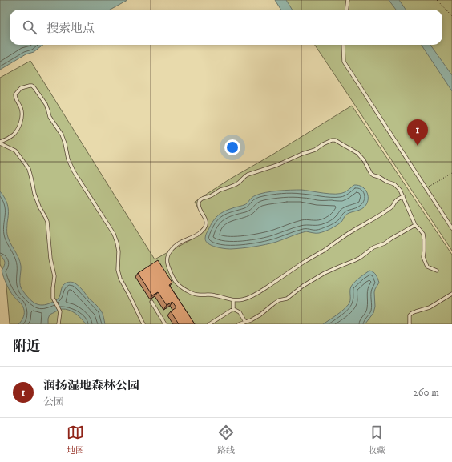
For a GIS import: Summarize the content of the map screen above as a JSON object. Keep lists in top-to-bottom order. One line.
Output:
{"page":{"search":"搜索地点","pins":"1","heading":"附近","list":[{"mark":"1","name":"润扬湿地森林公园","note":"公园","value":"260 m"}],"nav":["地图","路线","收藏"]}}
